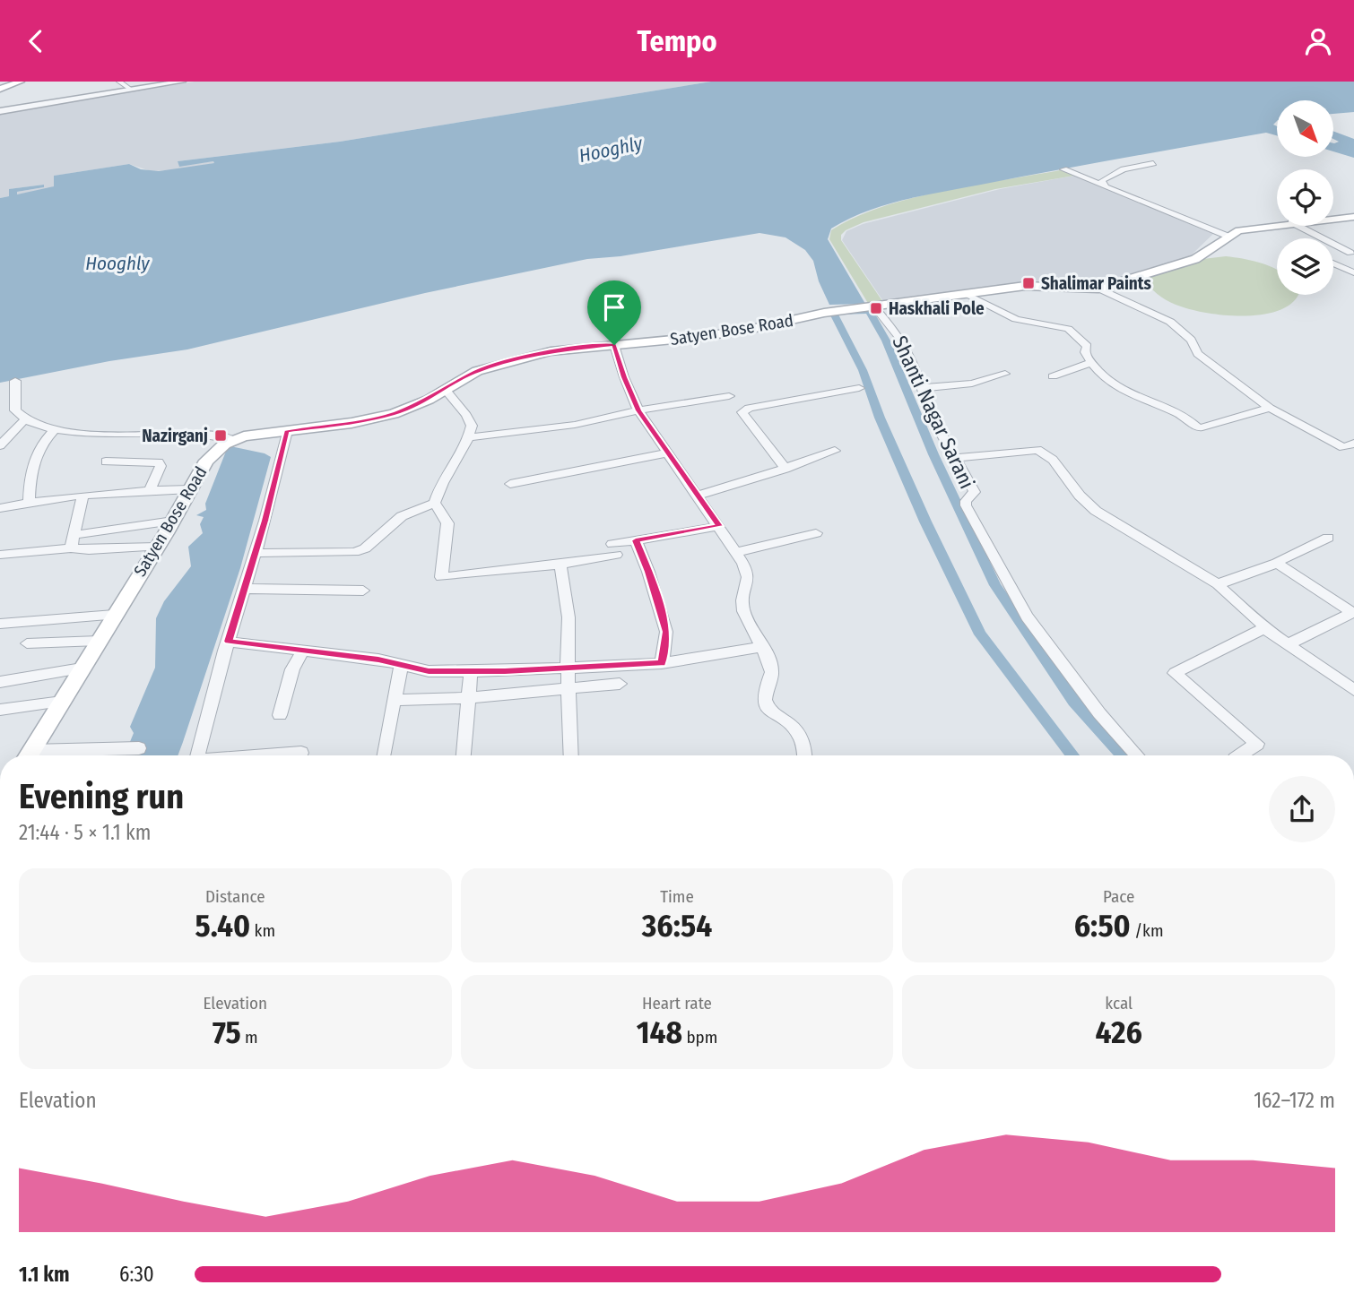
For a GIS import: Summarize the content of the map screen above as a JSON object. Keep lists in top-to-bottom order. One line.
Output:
{"streets":{"main road":["Satyen Bose Road"],"street":["Shanti Nagar Sarani"]},"crossings":[["Satyen Bose Road","Shanti Nagar Sarani"]],"water":["Hooghly"],"places":{"transit":["Shalimar Paints","Haskhali Pole","Nazirganj"]},"north":"bottom right","page":{"header":"Tempo","heading":["Evening run","21:44 · 5 × 1.1 km"],"stats":[["Distance","5.40 km"],["Time","36:54"],["Pace","6:50 /km"],["Elevation","75 m"],["Heart rate","148 bpm"],["kcal","426"]],"chart":["Elevation","162–172 m"],"list":[{"name":"1.1 km","note":"6:30"}]}}
